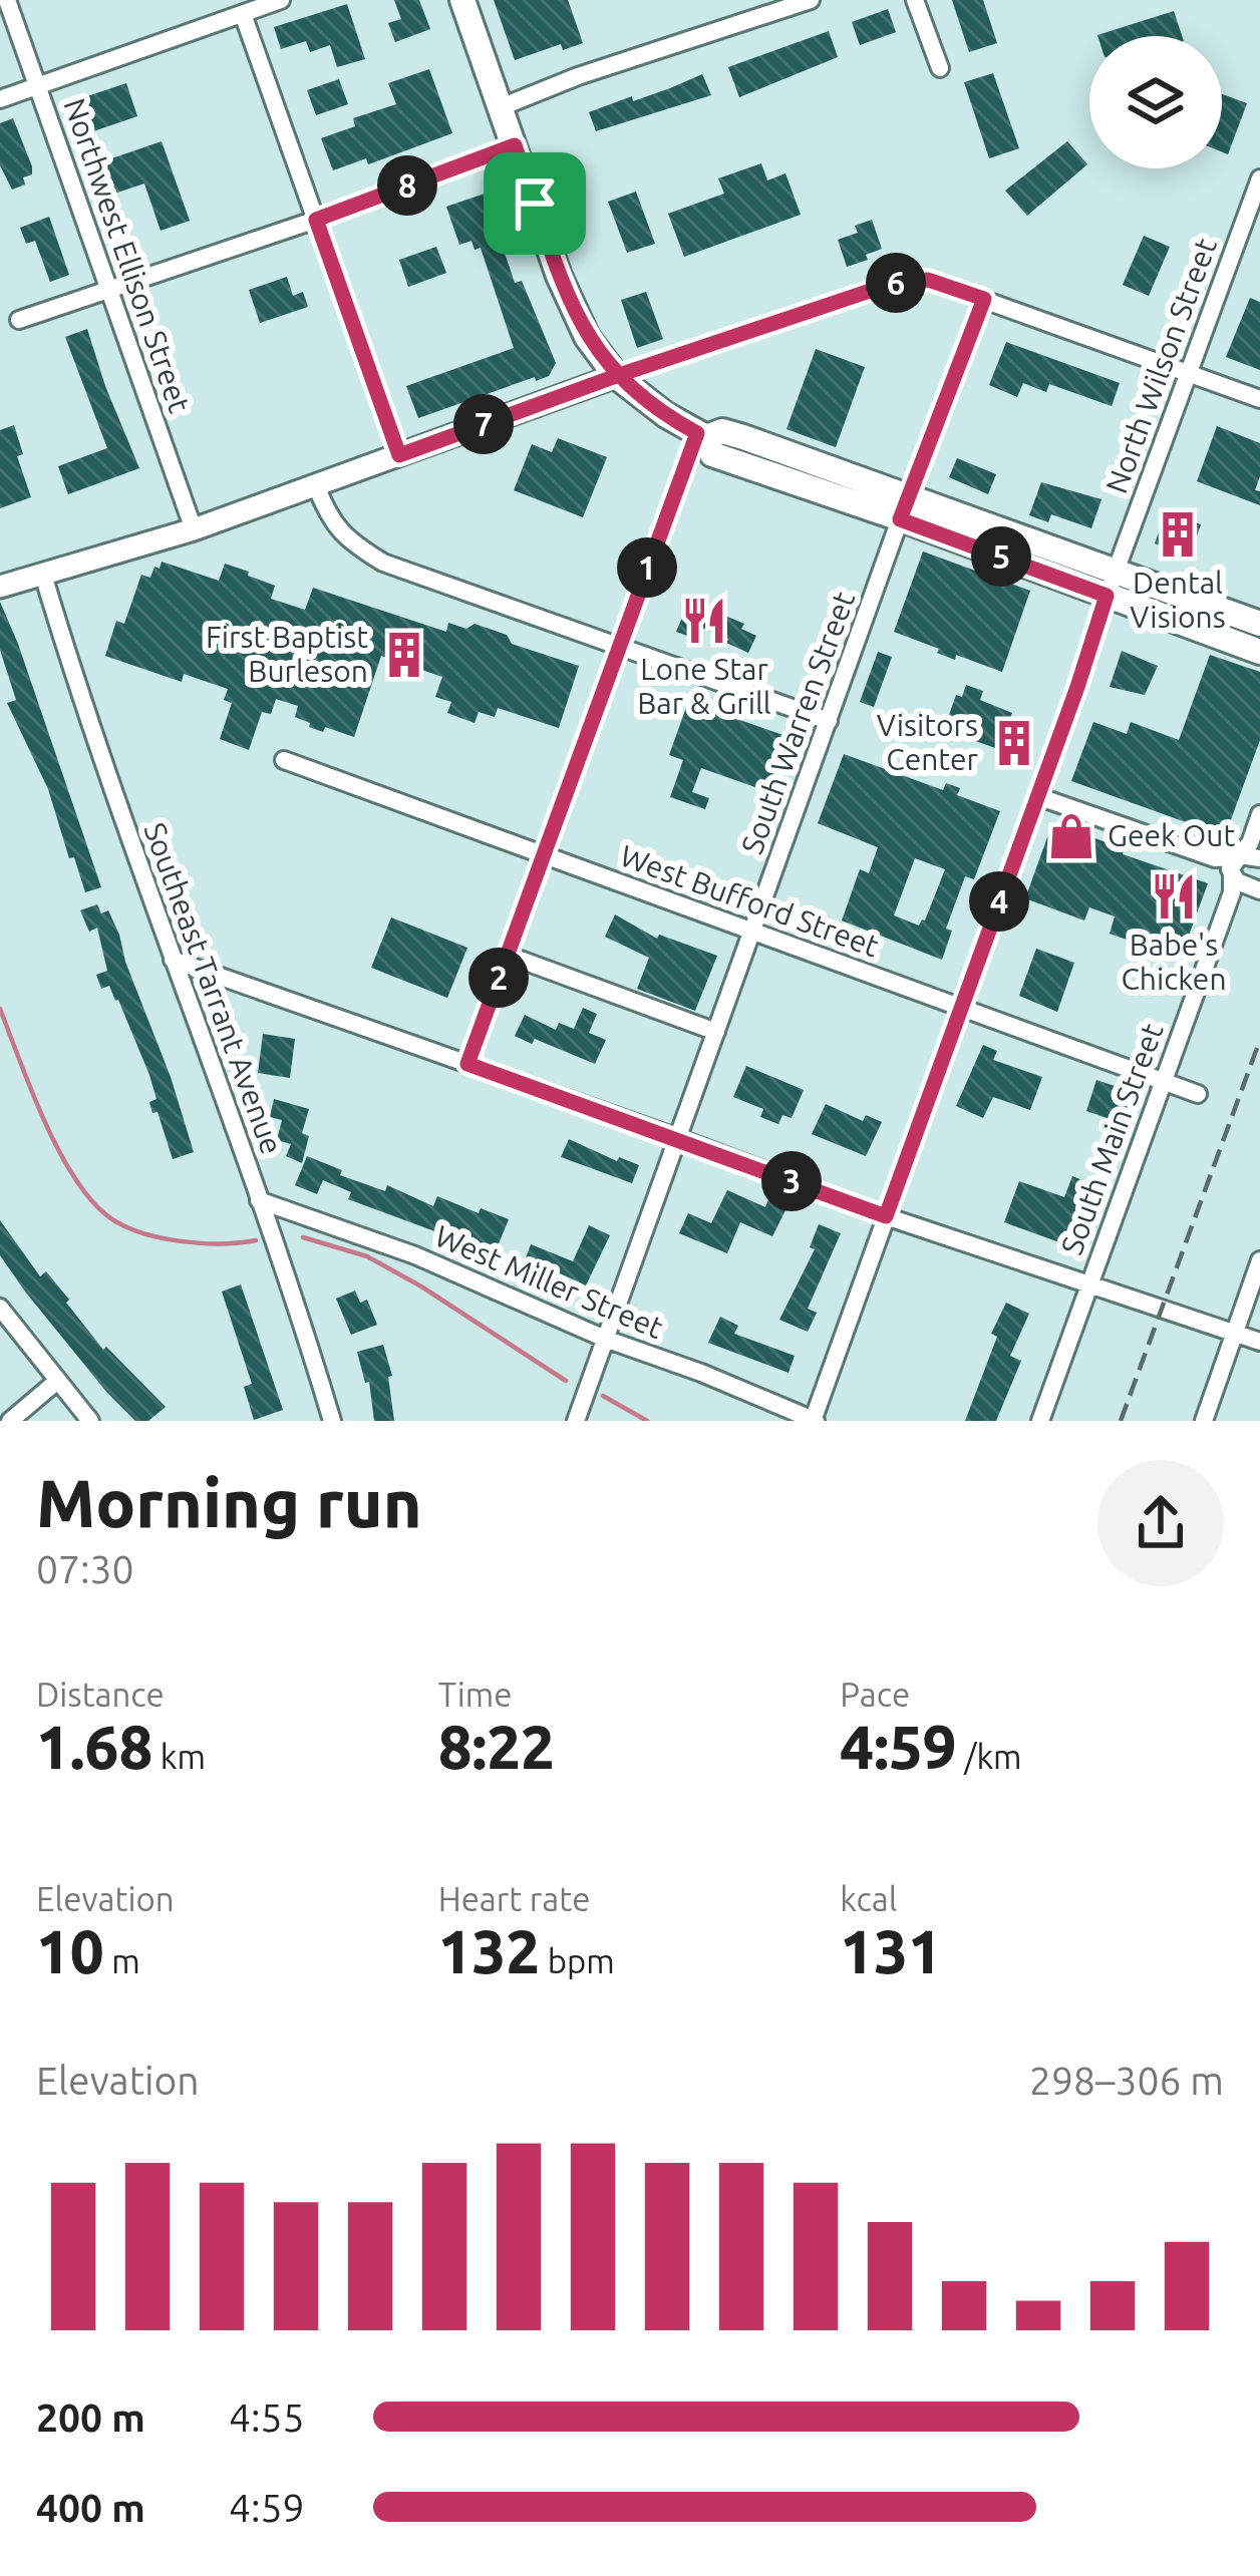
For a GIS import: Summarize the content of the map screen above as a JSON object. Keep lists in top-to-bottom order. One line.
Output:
{"streets":{"street":["Northwest Ellison Street","North Wilson Street","South Warren Street","West Bufford Street","Southeast Tarrant Avenue","South Main Street","West Miller Street"]},"crossings":[["North Wilson Street","West Bufford Street"],["North Wilson Street","West Miller Street"],["South Warren Street","West Bufford Street"],["South Warren Street","West Miller Street"],["West Bufford Street","South Main Street"],["Southeast Tarrant Avenue","West Miller Street"]],"places":{"building":["Dental Visions","First Baptist Burleson","Visitors Center"],"restaurant":["Lone Star Bar & Grill","Babe's Chicken"],"shop":["Geek Out"]},"page":{"pins":["8","6","7","5","1","4","2","3"],"heading":["Morning run","07:30"],"stats":[["Distance","1.68 km"],["Time","8:22"],["Pace","4:59 /km"],["Elevation","10 m"],["Heart rate","132 bpm"],["kcal","131"]],"chart":["Elevation","298–306 m"],"list":[{"name":"200 m","note":"4:55"},{"name":"400 m","note":"4:59"}]}}
